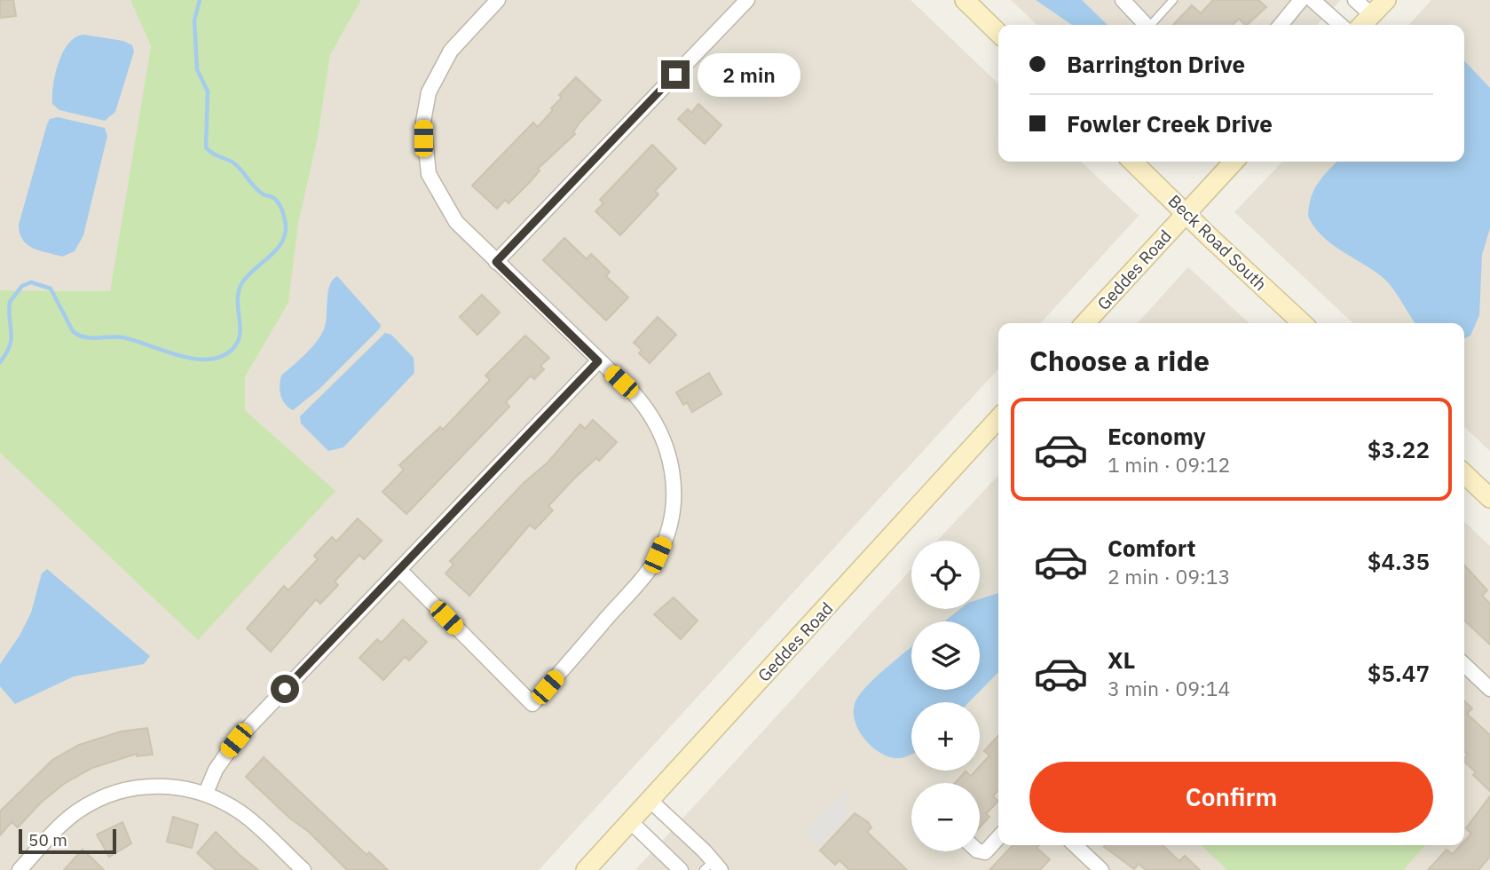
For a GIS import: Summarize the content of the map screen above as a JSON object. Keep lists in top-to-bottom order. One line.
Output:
{"streets":{"main road":["Beck Road South","Geddes Road"]},"crossings":[["Beck Road South","Geddes Road"]],"scale_bar":"50 m","page":{"banner":["Barrington Drive","Fowler Creek Drive"],"bubble":"2 min","heading":"Choose a ride","list":[{"name":"Economy","note":"1 min · 09:12","value":"$3.22"},{"name":"Comfort","note":"2 min · 09:13","value":"$4.35"},{"name":"XL","note":"3 min · 09:14","value":"$5.47"}],"map_buttons":["+","−"],"buttons":"Confirm","scale":"50 m"}}
